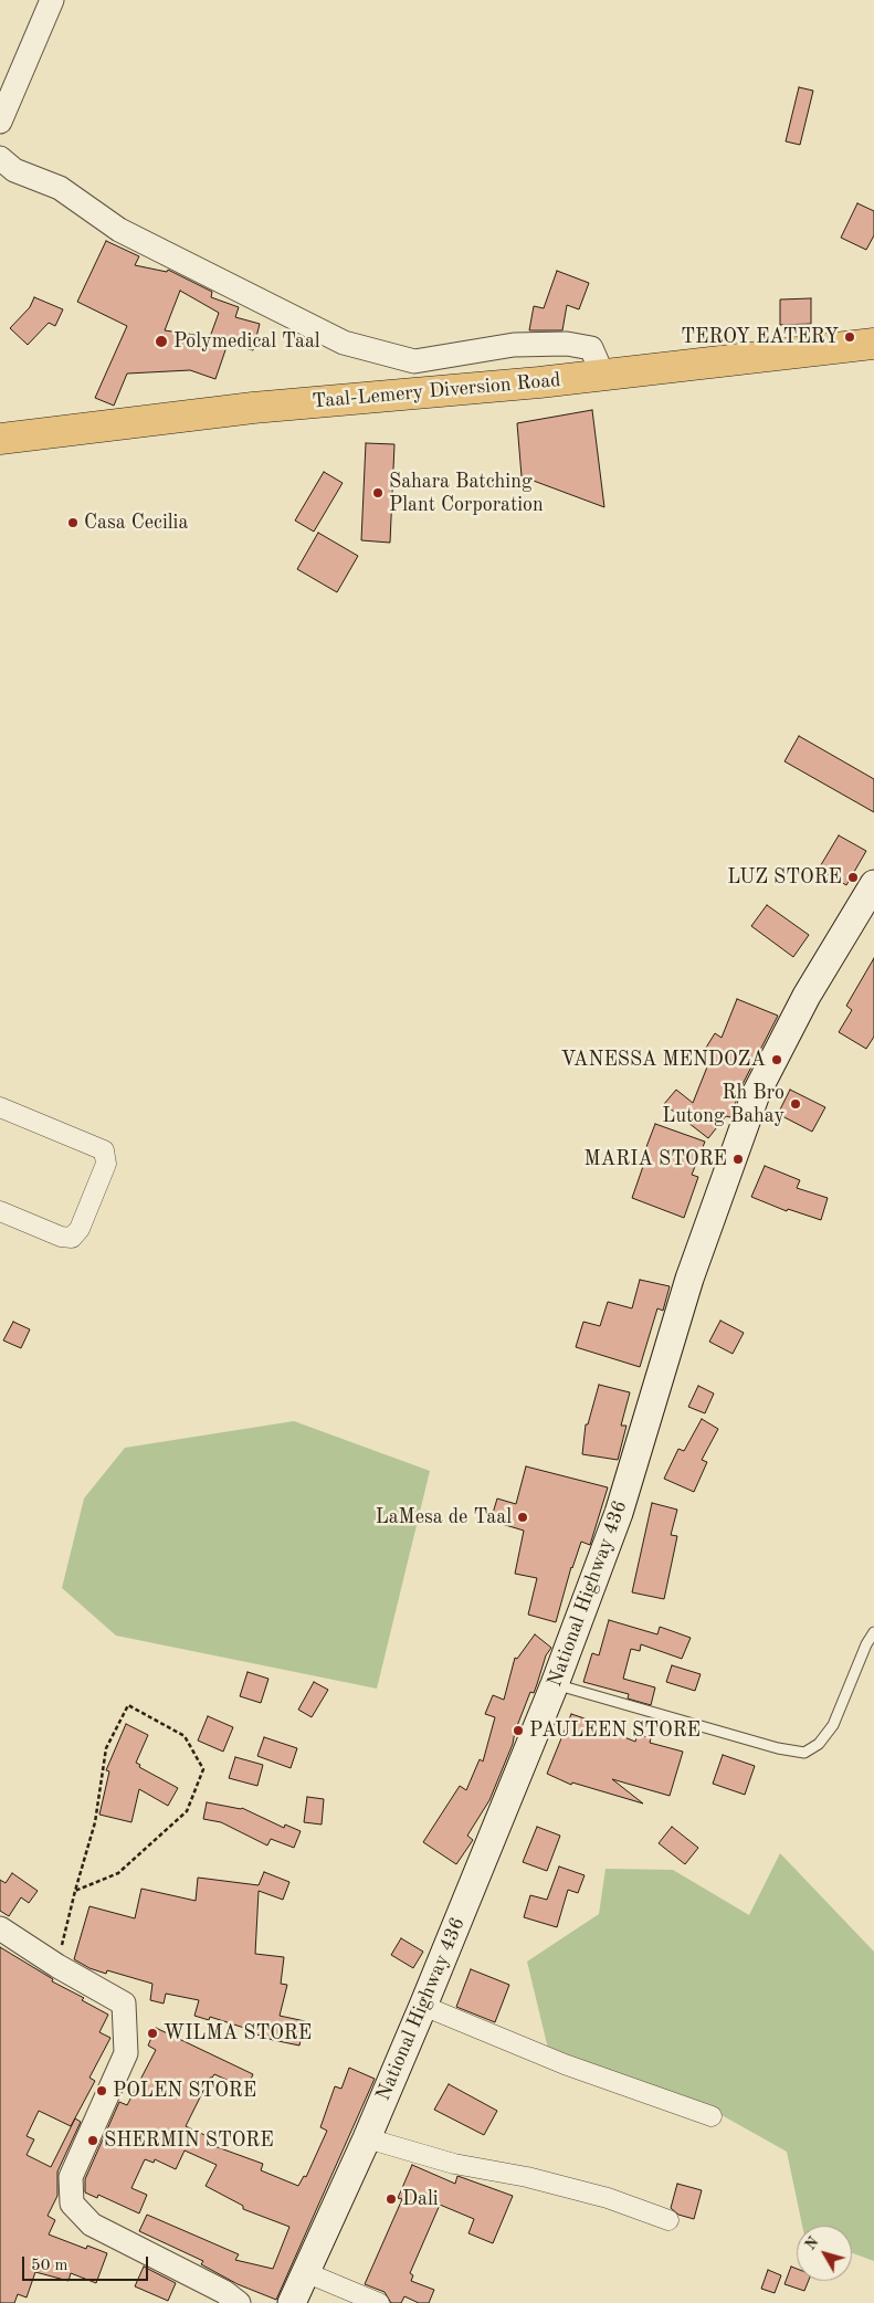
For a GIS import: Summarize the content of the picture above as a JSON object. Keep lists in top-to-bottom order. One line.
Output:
{"streets":{"main road":["Taal-Lemery Diversion Road","National Highway 436"]},"places":["TEROY EATERY","Polymedical Taal","Sahara Batching Plant Corporation","Casa Cecilia","LUZ STORE","VANESSA MENDOZA","Rh Bro Lutong Bahay","MARIA STORE","LaMesa de Taal","PAULEEN STORE","WILMA STORE","POLEN STORE","SHERMIN STORE","Dali"],"scale_bar":"50 m","north":"top left"}
